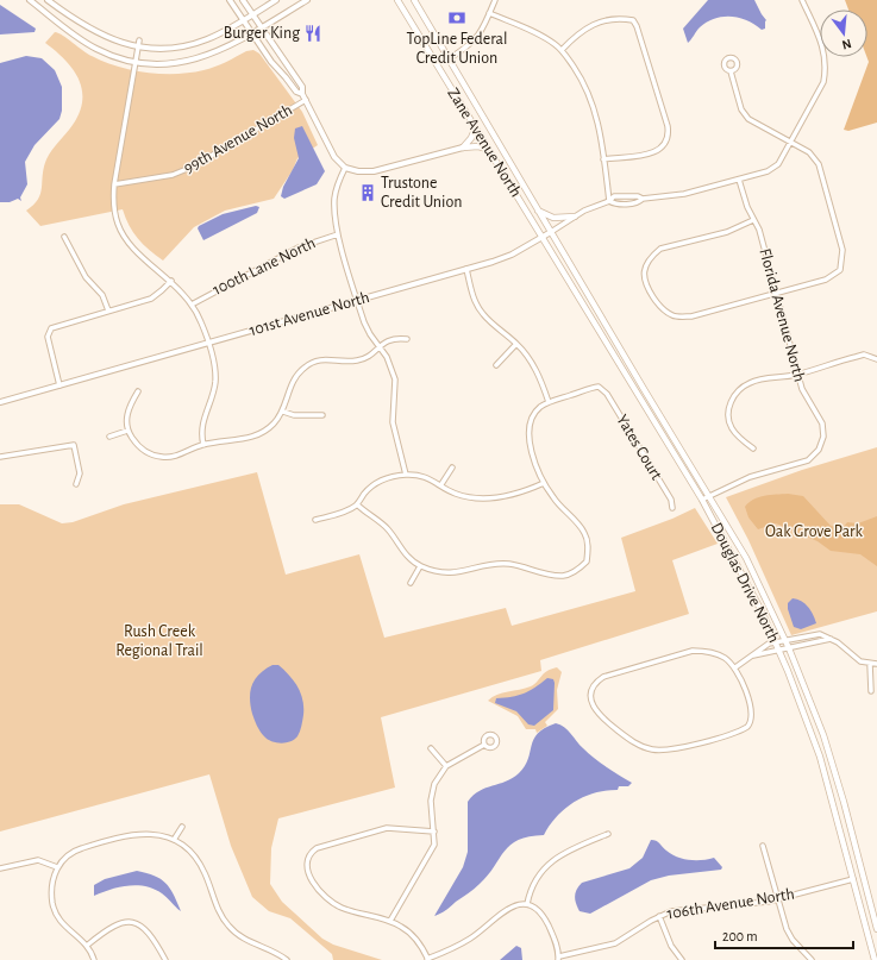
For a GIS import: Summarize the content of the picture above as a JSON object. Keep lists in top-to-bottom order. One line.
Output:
{"streets":{"main road":["Zane Avenue North","Douglas Drive North"],"street":["99th Avenue North","100th Lane North","101st Avenue North","Florida Avenue North","Yates Court","106th Avenue North"]},"crossings":[["Zane Avenue North","101st Avenue North"],["Zane Avenue North","Douglas Drive North"],["101st Avenue North","Florida Avenue North"],["101st Avenue North","Douglas Drive North"],["Florida Avenue North","Douglas Drive North"],["Douglas Drive North","106th Avenue North"]],"parks":["Oak Grove Park","Rush Creek Regional Trail"],"places":{"bank":["TopLine Federal Credit Union"],"restaurant":["Burger King"],"building":["Trustone Credit Union"]},"scale_bar":"200 m","north":"bottom"}
